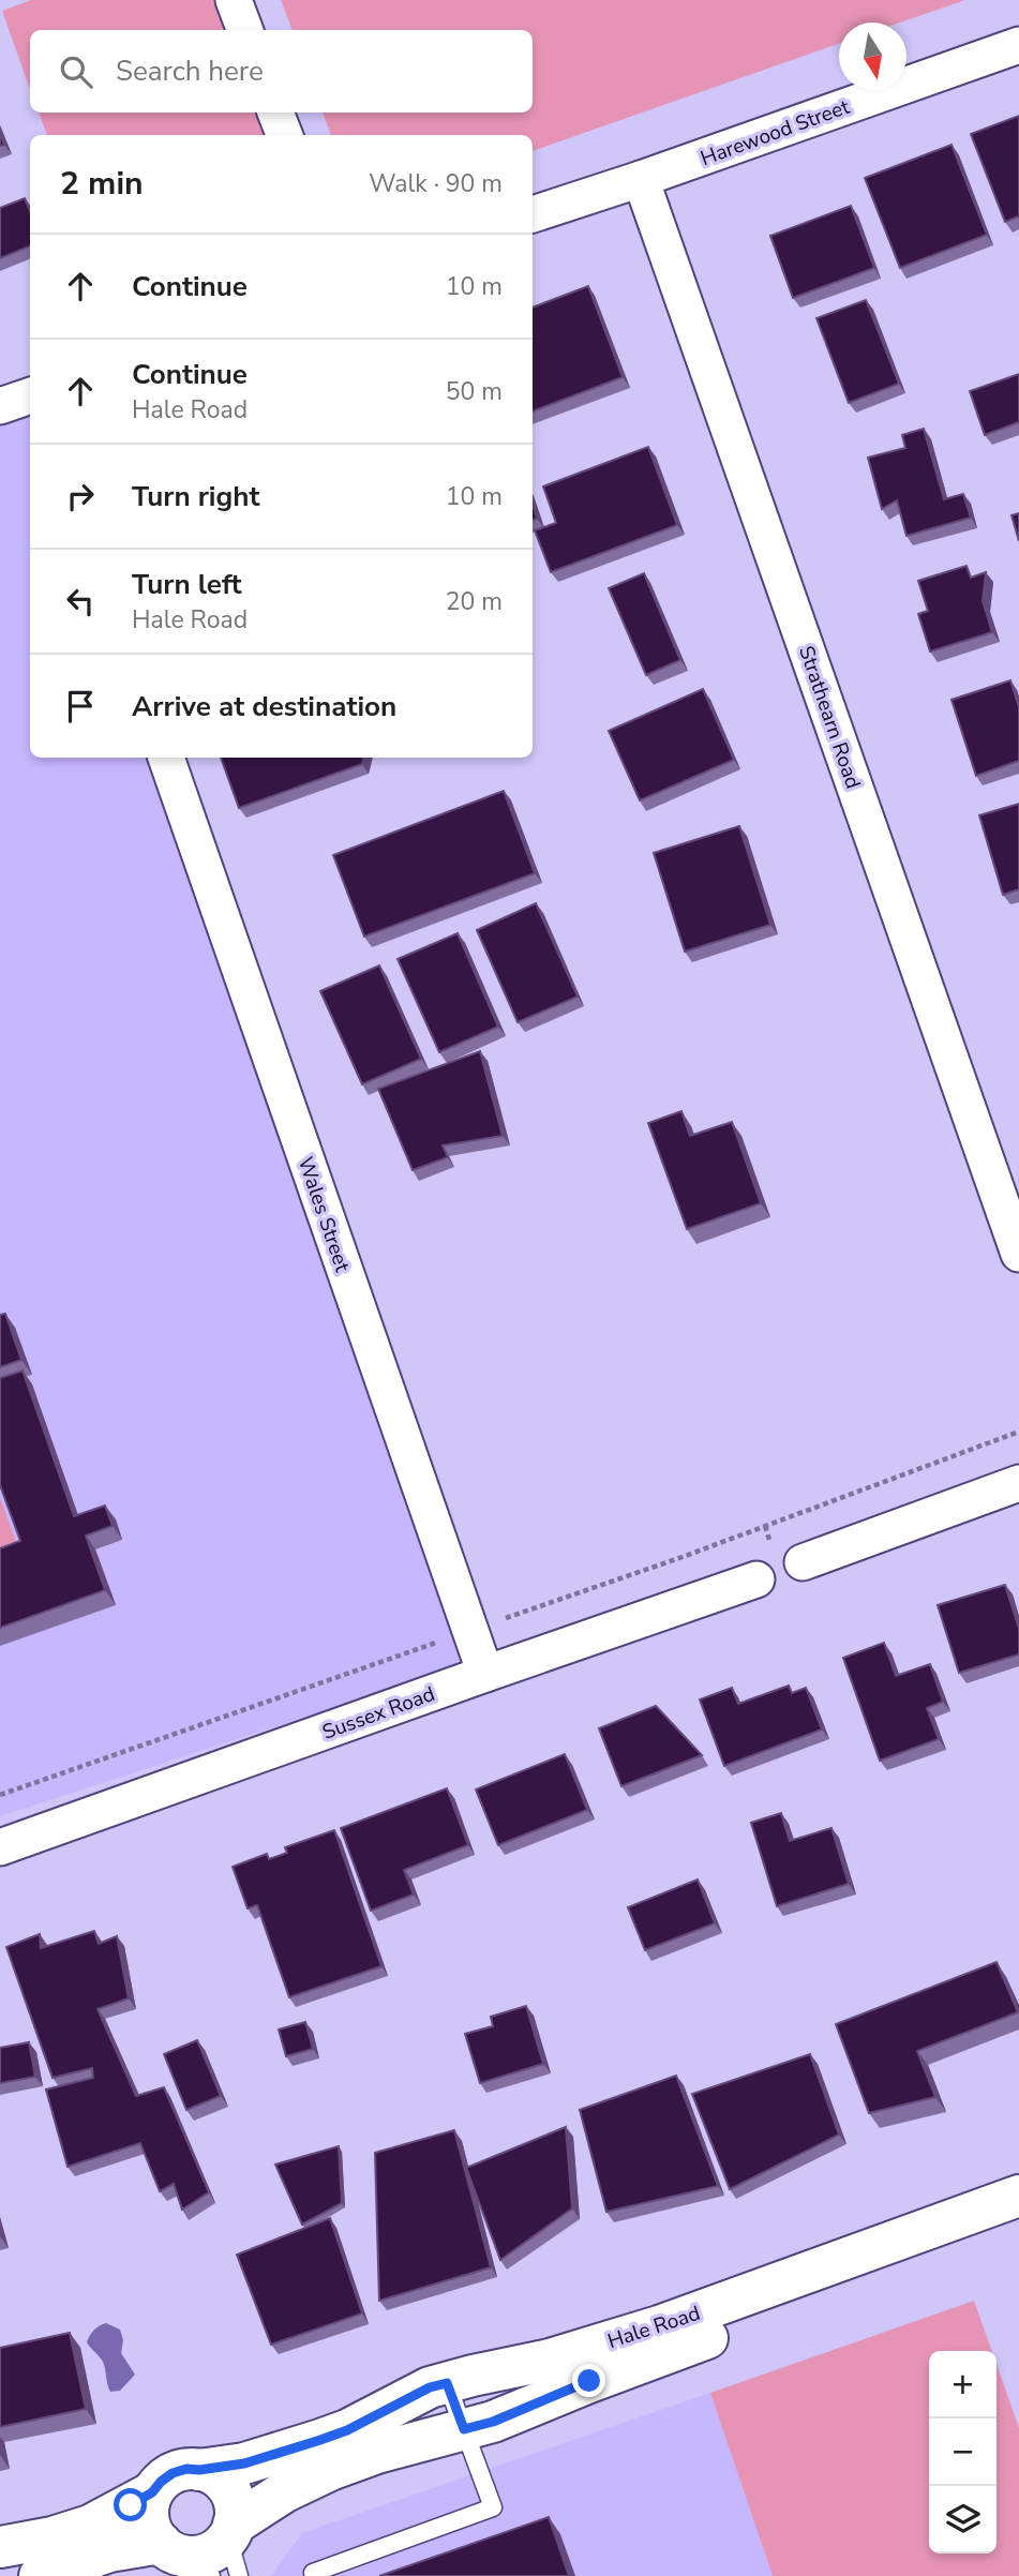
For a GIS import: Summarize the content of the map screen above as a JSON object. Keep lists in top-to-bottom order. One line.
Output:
{"streets":{"main road":["Hale Road"],"street":["Harewood Street","Strathearn Road","Wales Street","Sussex Road"]},"crossings":[["Harewood Street","Strathearn Road"],["Wales Street","Sussex Road"]],"north":"bottom","page":{"search":"Search here","heading":["2 min","Walk · 90 m"],"list":[["Continue","10 m"],["Continue","Hale Road","50 m"],["Turn right","10 m"],["Turn left","Hale Road","20 m"],"Arrive at destination"],"map_buttons":["+","−"]}}
